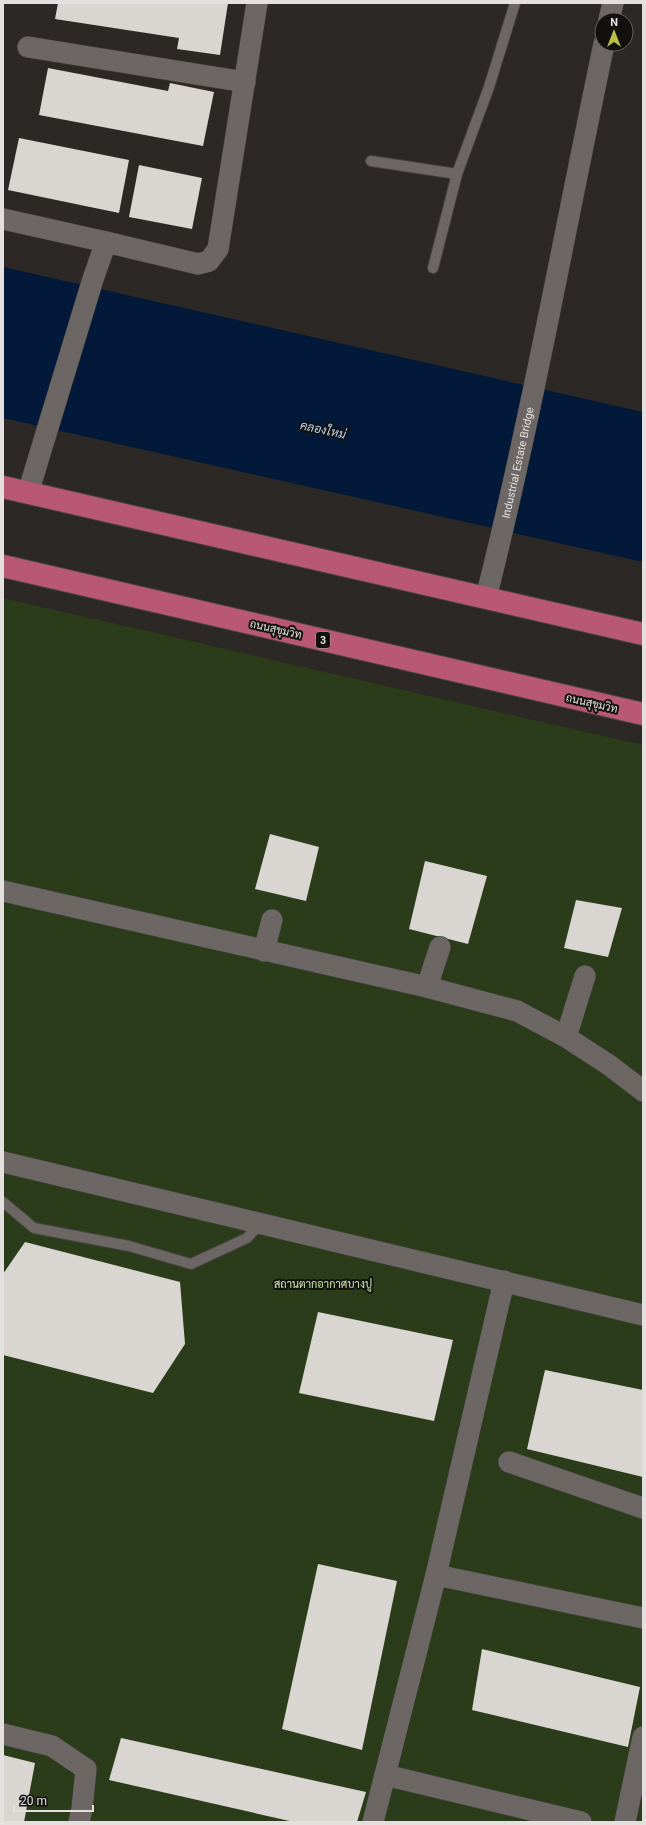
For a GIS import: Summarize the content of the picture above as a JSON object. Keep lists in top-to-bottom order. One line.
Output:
{"streets":{"highway":["ถนนสุขุมวิท","3"],"street":["Industrial Estate Bridge"]},"water":["คลองใหม่"],"parks":["สถานตากอากาศบางปู"],"scale_bar":"20 m","north":"top"}
